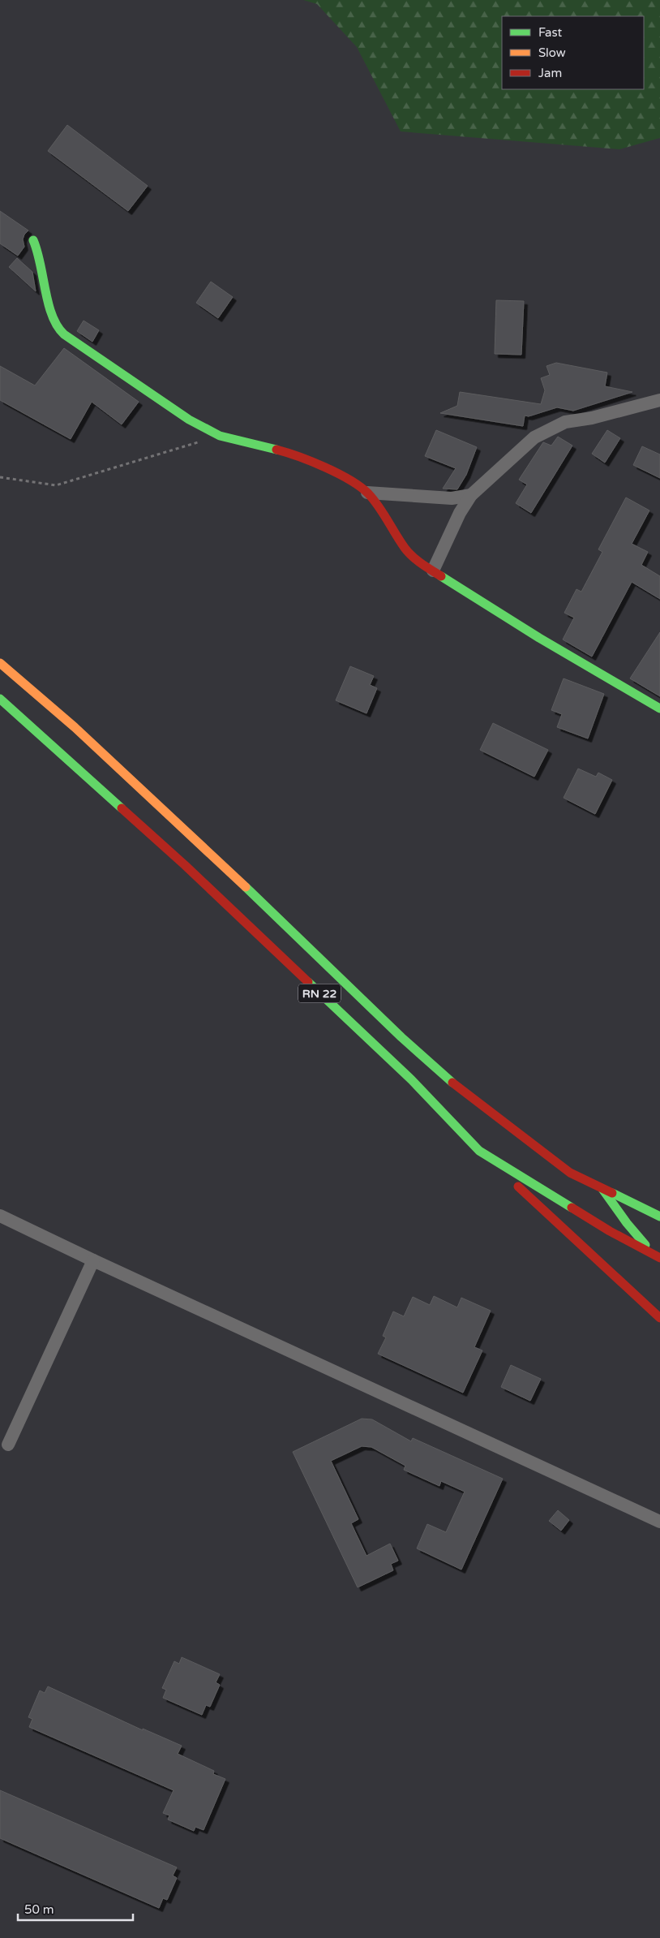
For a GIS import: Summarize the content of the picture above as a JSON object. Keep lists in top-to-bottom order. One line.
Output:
{"streets":{"main road":["RN 22"]},"legend":["Fast","Slow","Jam"],"scale_bar":"50 m"}
